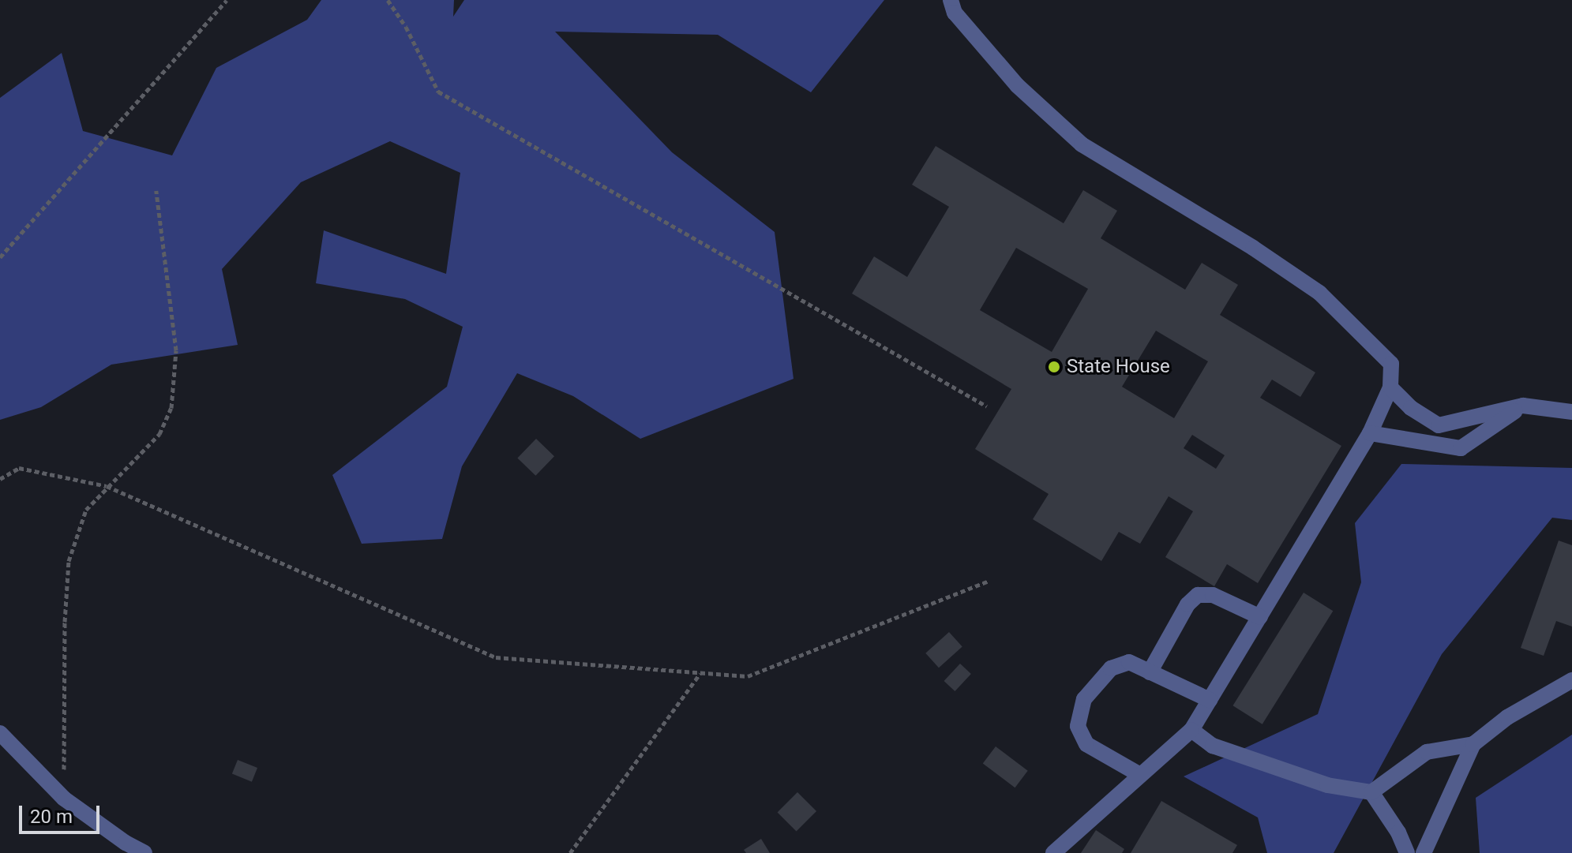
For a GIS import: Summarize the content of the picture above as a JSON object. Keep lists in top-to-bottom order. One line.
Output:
{"places":["State House"],"scale_bar":"20 m"}
